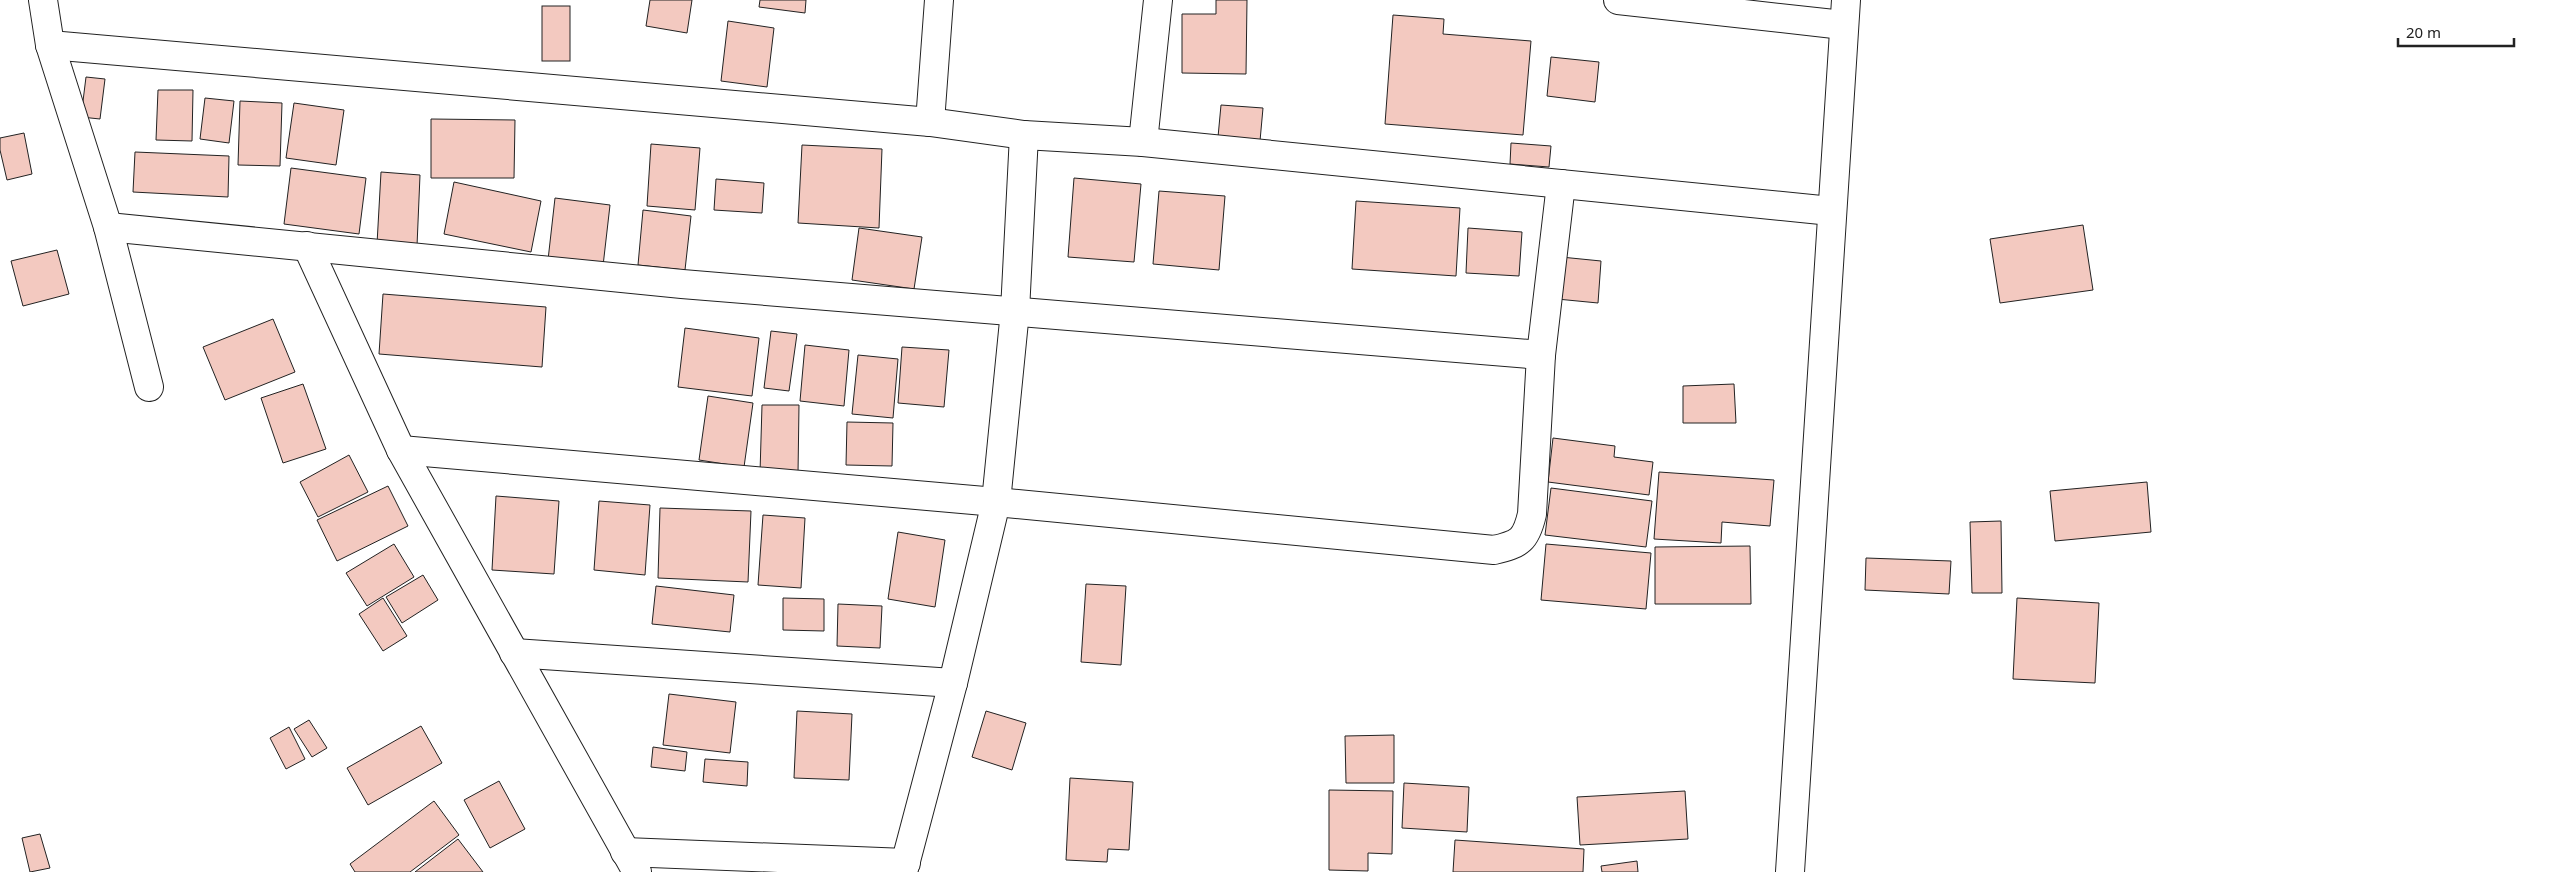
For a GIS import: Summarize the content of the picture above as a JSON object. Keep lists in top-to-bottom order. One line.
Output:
{"scale_bar":"20 m"}
